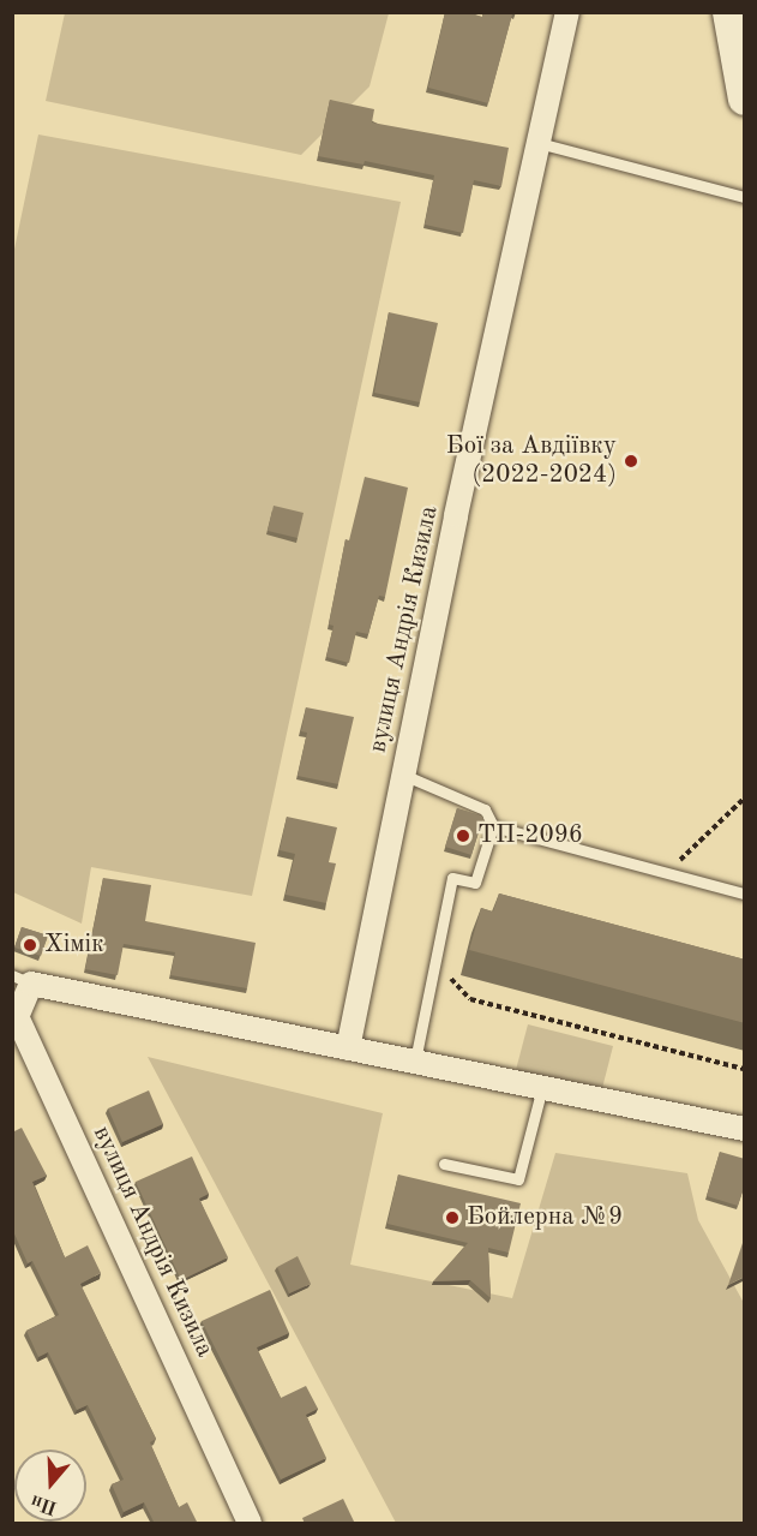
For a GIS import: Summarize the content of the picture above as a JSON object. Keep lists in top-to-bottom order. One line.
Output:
{"streets":{"street":["вулиця Андрія Кизила"]},"places":["Бої за Авдіївку (2022-2024)","ТП-2096","Хімік","Бойлерна №9"],"north":"bottom"}
